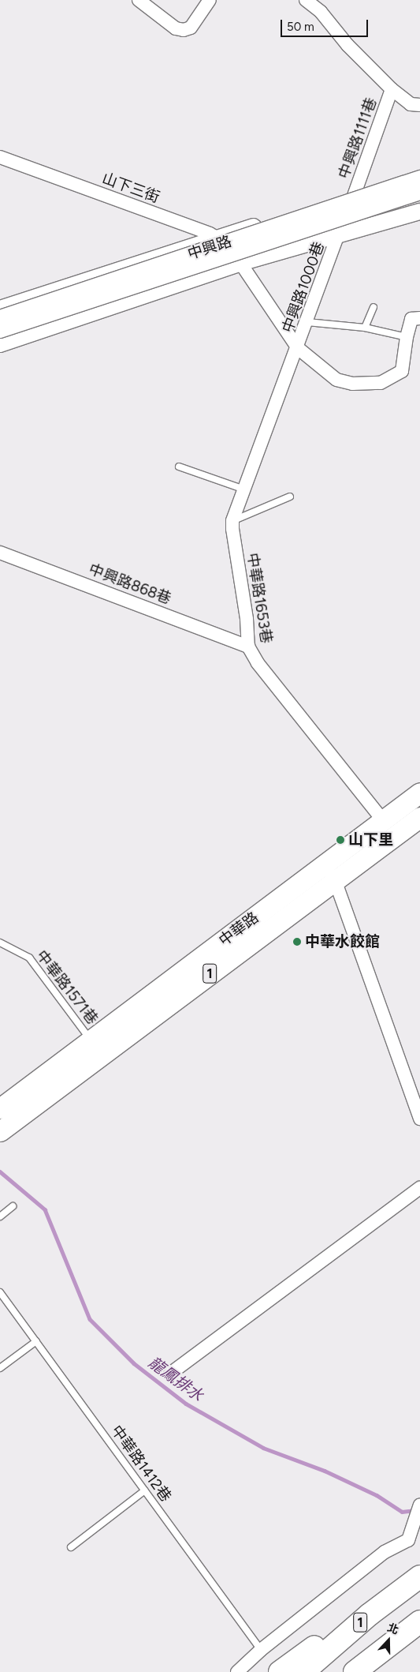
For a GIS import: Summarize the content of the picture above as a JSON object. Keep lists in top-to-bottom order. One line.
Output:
{"streets":{"highway":["1"],"main road":["中華路"],"street":["中興路1111巷","山下三街","中興路","中興路1000巷","中興路868巷","中華路1653巷"],"lane":["中華路1571巷","中華路1412巷"]},"crossings":[["中興路1111巷","中興路"],["中興路1111巷","中興路1000巷"],["山下三街","中興路"],["山下三街","中興路1000巷"],["山下三街","中華路1653巷"],["中興路","中興路1000巷"],["中興路1000巷","中華路1653巷"],["中興路868巷","中華路1653巷"],["中華路1653巷","中華路"],["中華路","中華路1571巷"]],"water":["龍鳳排水"],"places":["山下里","中華水餃館"],"scale_bar":"50 m","north":"top"}
